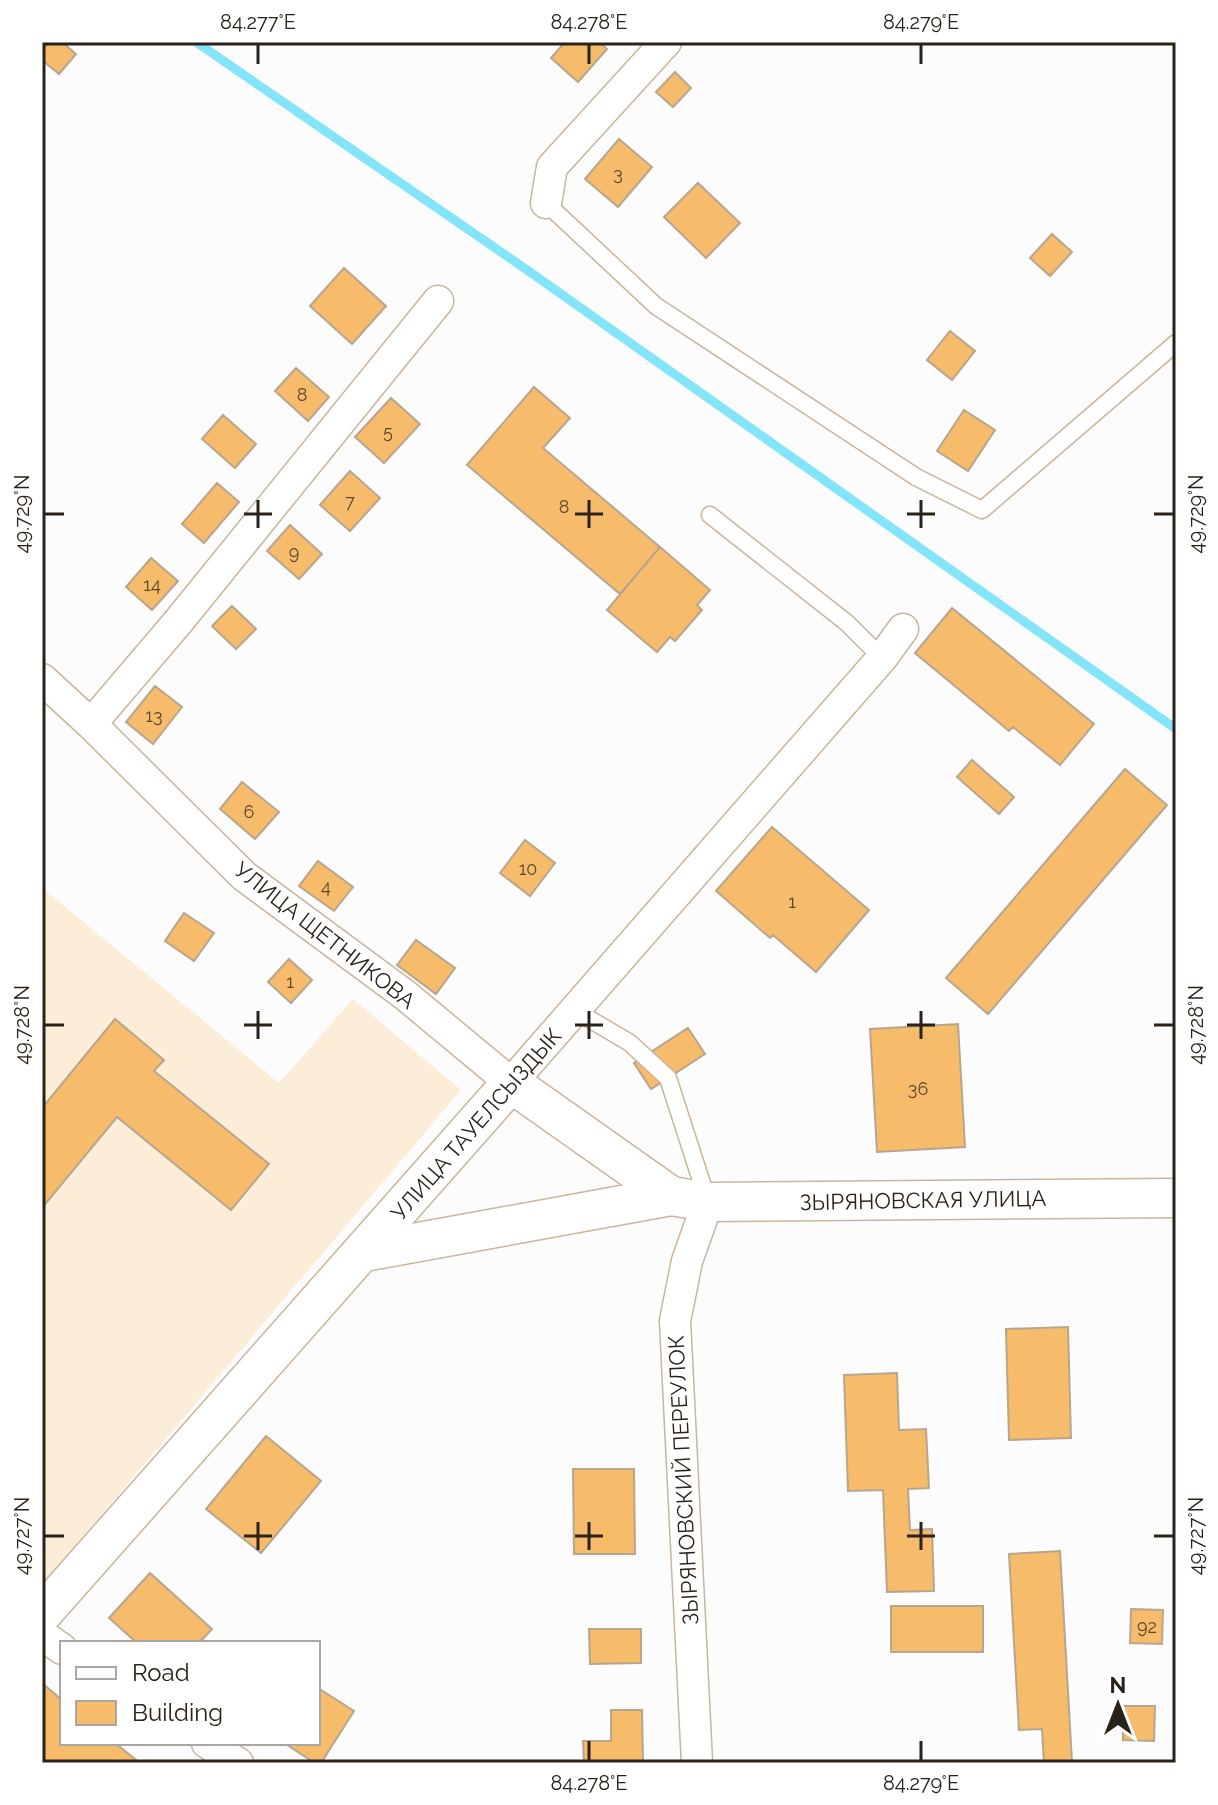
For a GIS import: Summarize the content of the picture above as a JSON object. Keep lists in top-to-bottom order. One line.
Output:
{"streets":{"street":["УЛИЦА ЩЕТНИКОВА","УЛИЦА ТАУЕЛСЫЗДЫК","ЗЫРЯНОВСКАЯ УЛИЦА","ЗЫРЯНОВСКИЙ ПЕРЕУЛОК"]},"crossings":[["УЛИЦА ЩЕТНИКОВА","УЛИЦА ТАУЕЛСЫЗДЫК"],["УЛИЦА ТАУЕЛСЫЗДЫК","ЗЫРЯНОВСКАЯ УЛИЦА"],["ЗЫРЯНОВСКАЯ УЛИЦА","ЗЫРЯНОВСКИЙ ПЕРЕУЛОК"]],"house_numbers":["3","8","5","7","8","9","14","13","6","10","4","1","1","36","92"],"legend":["Road","Building"],"north":"top","coordinates":["84.277°E","84.278°E","84.279°E","49.729°N","49.728°N","49.727°N"]}
